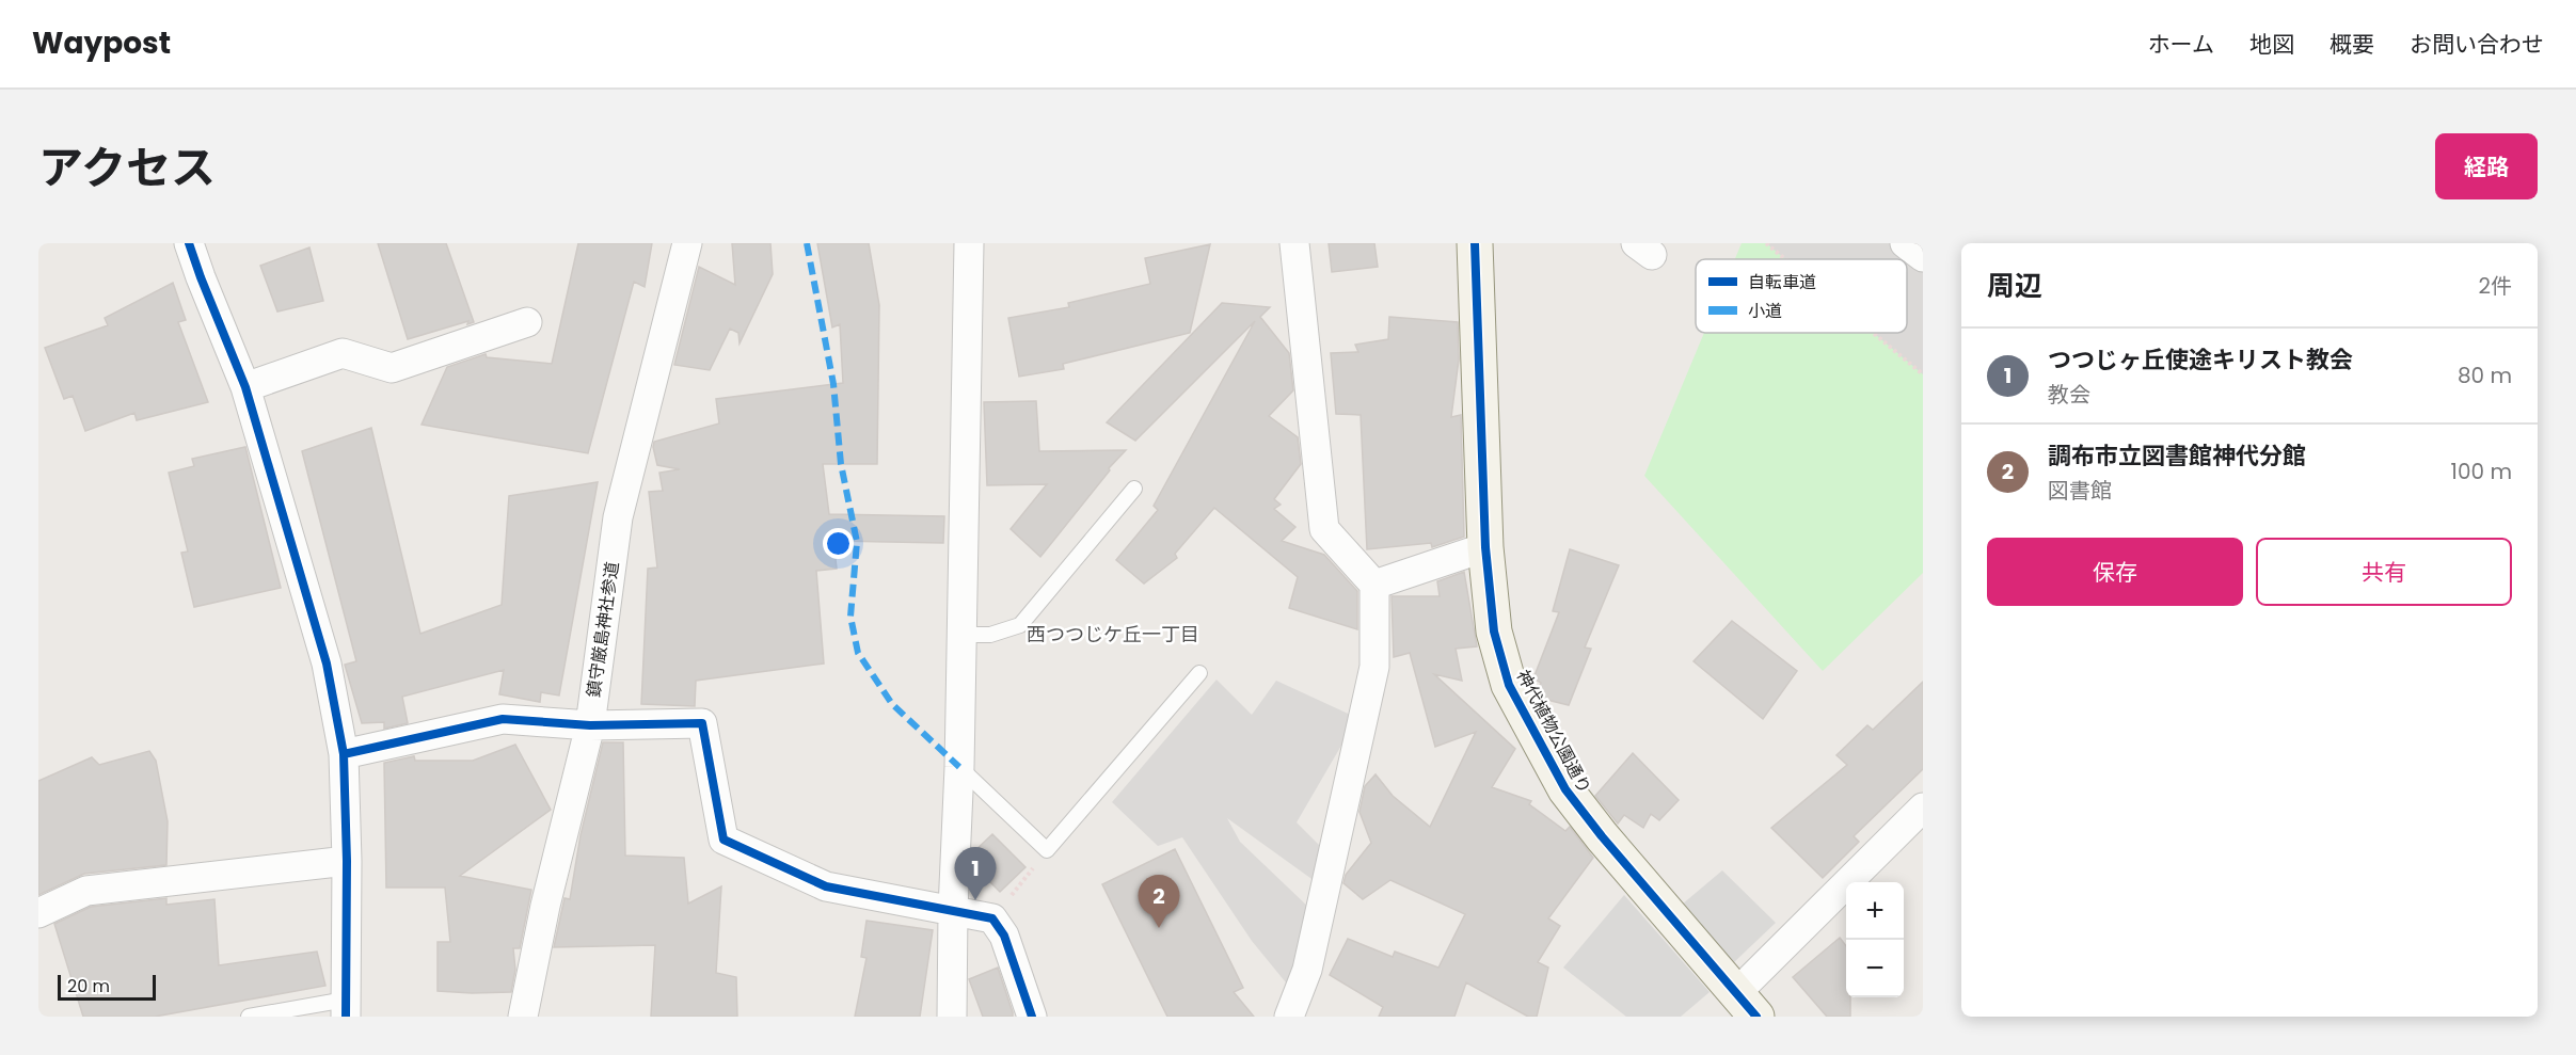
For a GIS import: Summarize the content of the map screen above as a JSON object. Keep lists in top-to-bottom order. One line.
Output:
{"streets":{"street":["鎮守厳島神社参道","神代植物公園通り"]},"districts":["西つつじケ丘一丁目"],"legend":["自転車道","小道"],"scale_bar":"20 m","page":{"header":"Waypost","nav":["ホーム","地図","概要","お問い合わせ"],"title":"アクセス","buttons":["経路",["保存","共有"]],"heading":["周辺","2件"],"list":[{"mark":"1","name":"つつじヶ丘使途キリスト教会","note":"教会","value":"80 m"},{"mark":"2","name":"調布市立図書館神代分館","note":"図書館","value":"100 m"}],"pins":["1","2"],"map_buttons":["+","−"],"scale":"20 m"}}
